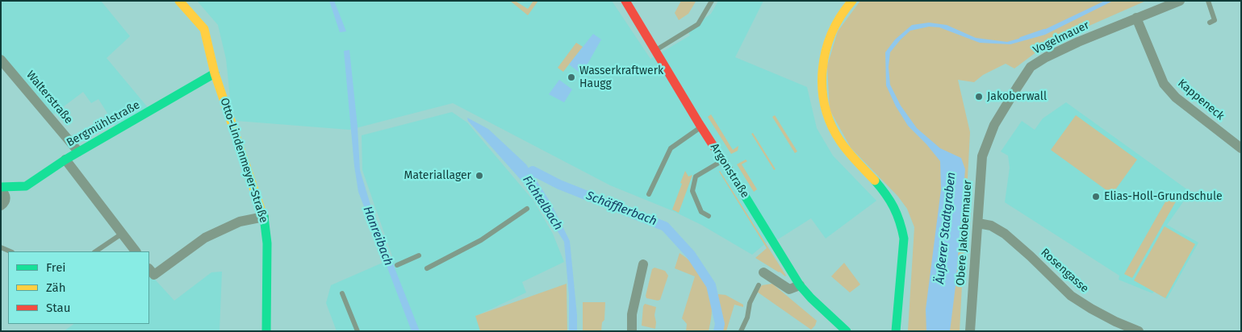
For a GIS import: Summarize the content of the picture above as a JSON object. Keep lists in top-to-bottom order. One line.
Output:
{"streets":{"street":["Vogelmauer","Walterstraße","Kappeneck","Bergmühlstraße","Otto-Lindenmeyer-Straße","Argonstraße","Obere Jakobermauer","Rosengasse"]},"crossings":[["Vogelmauer","Kappeneck"],["Vogelmauer","Obere Jakobermauer"],["Walterstraße","Bergmühlstraße"],["Bergmühlstraße","Otto-Lindenmeyer-Straße"],["Obere Jakobermauer","Rosengasse"]],"water":["Fichtelbach","Schäfflerbach","Äußerer Stadtgraben","Hanreibach"],"places":["Wasserkraftwerk Haugg","Jakoberwall","Materiallager","Elias-Holl-Grundschule"],"legend":["Frei","Zäh","Stau"]}
